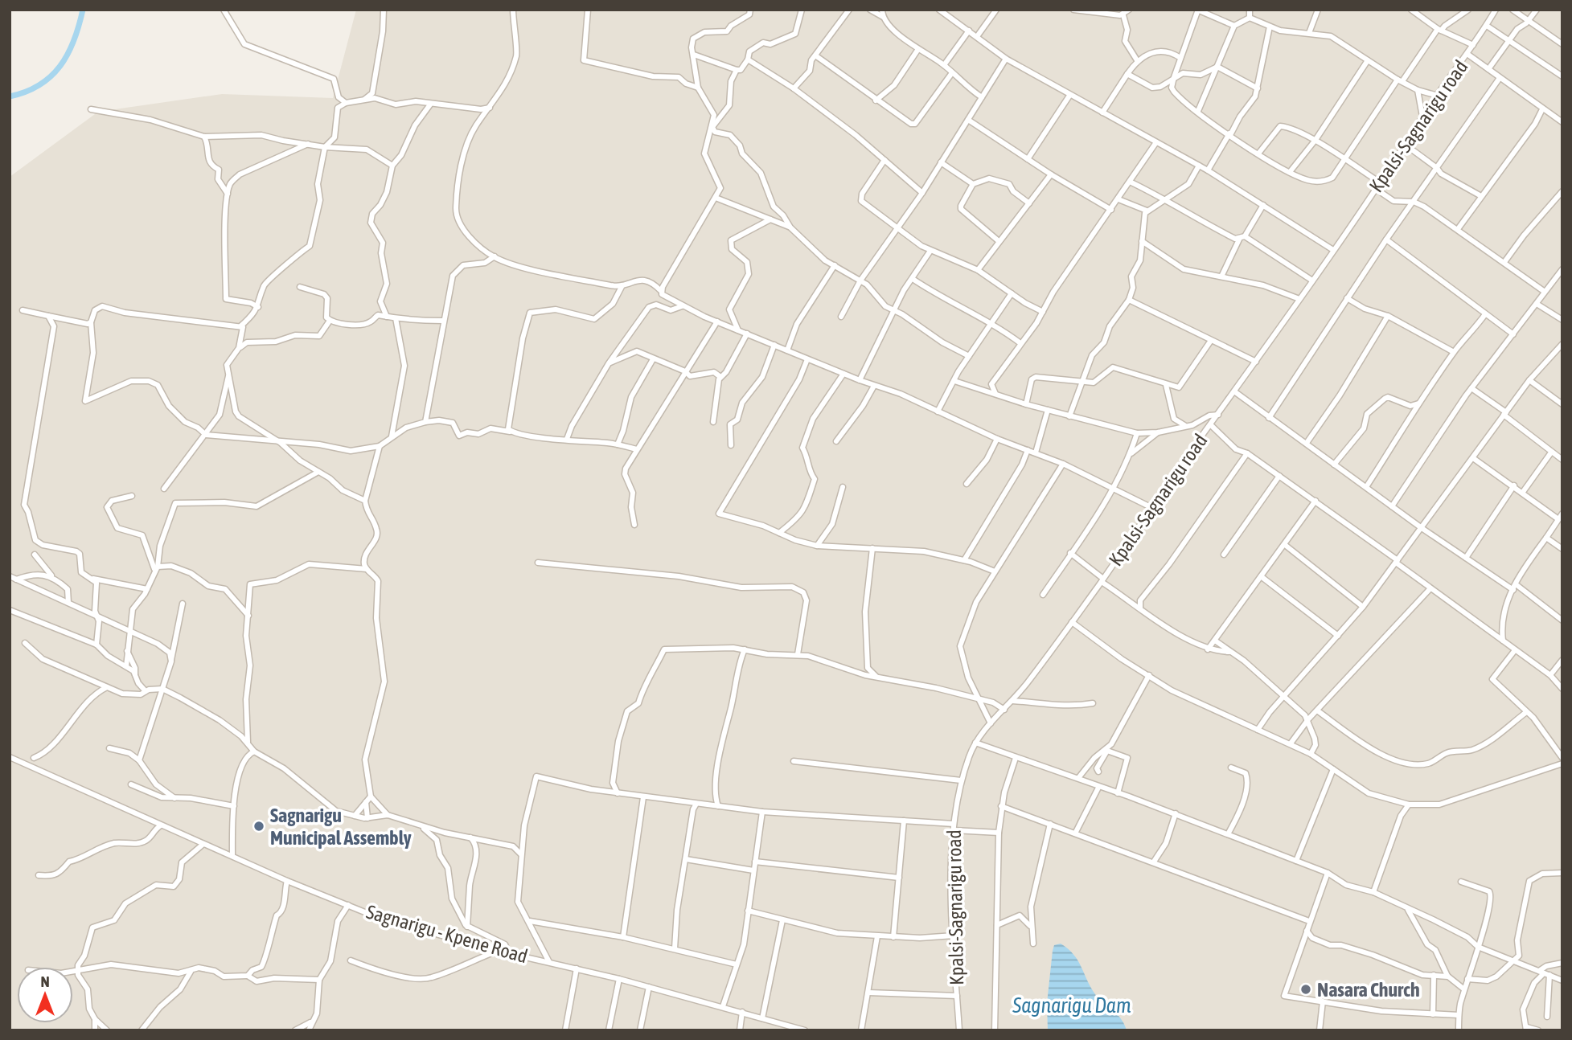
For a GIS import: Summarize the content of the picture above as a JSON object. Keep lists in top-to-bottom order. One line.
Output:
{"streets":{"street":["Kpalsi-Sagnarigu road","Sagnarigu - Kpene Road"]},"water":["Sagnarigu Dam"],"places":["Sagnarigu Municipal Assembly","Nasara Church"],"north":"top"}
